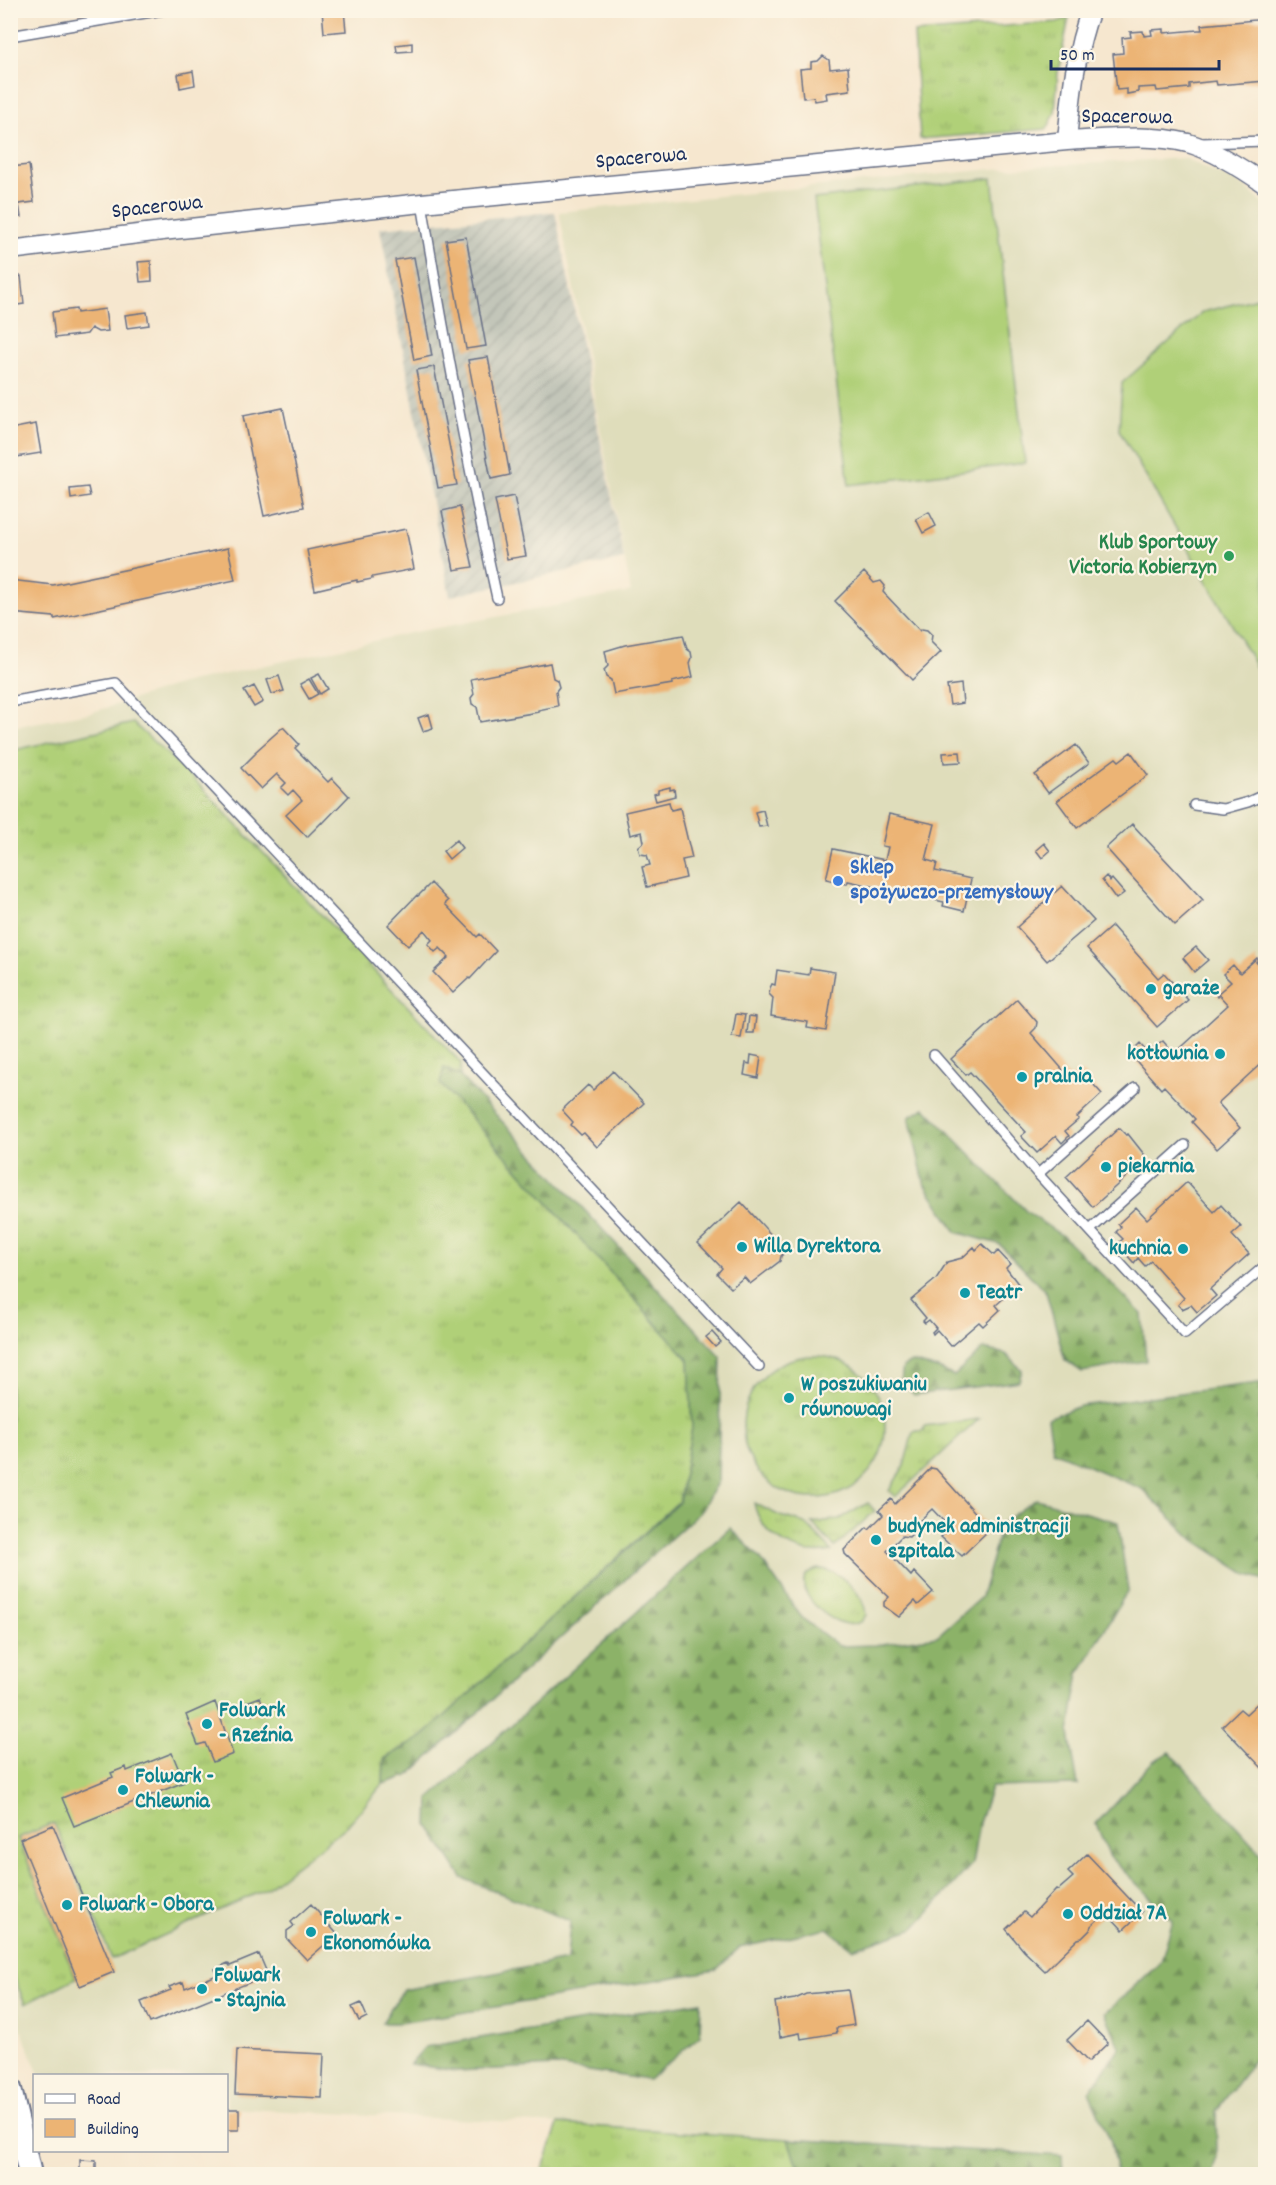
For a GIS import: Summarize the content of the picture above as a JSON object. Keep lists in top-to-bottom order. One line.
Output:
{"streets":{"street":["Spacerowa"]},"places":["Klub Sportowy Victoria Kobierzyn","Sklep spożywczo-przemysłowy","garaże","kotłownia","pralnia","piekarnia","Willa Dyrektora","kuchnia","Teatr","W poszukiwaniu równowagi","budynek administracji szpitala","Folwark - Rzeźnia","Folwark - Chlewnia","Folwark - Obora","Oddział 7A","Folwark - Ekonomówka","Folwark - Stajnia"],"legend":["Road","Building"],"scale_bar":"50 m"}
